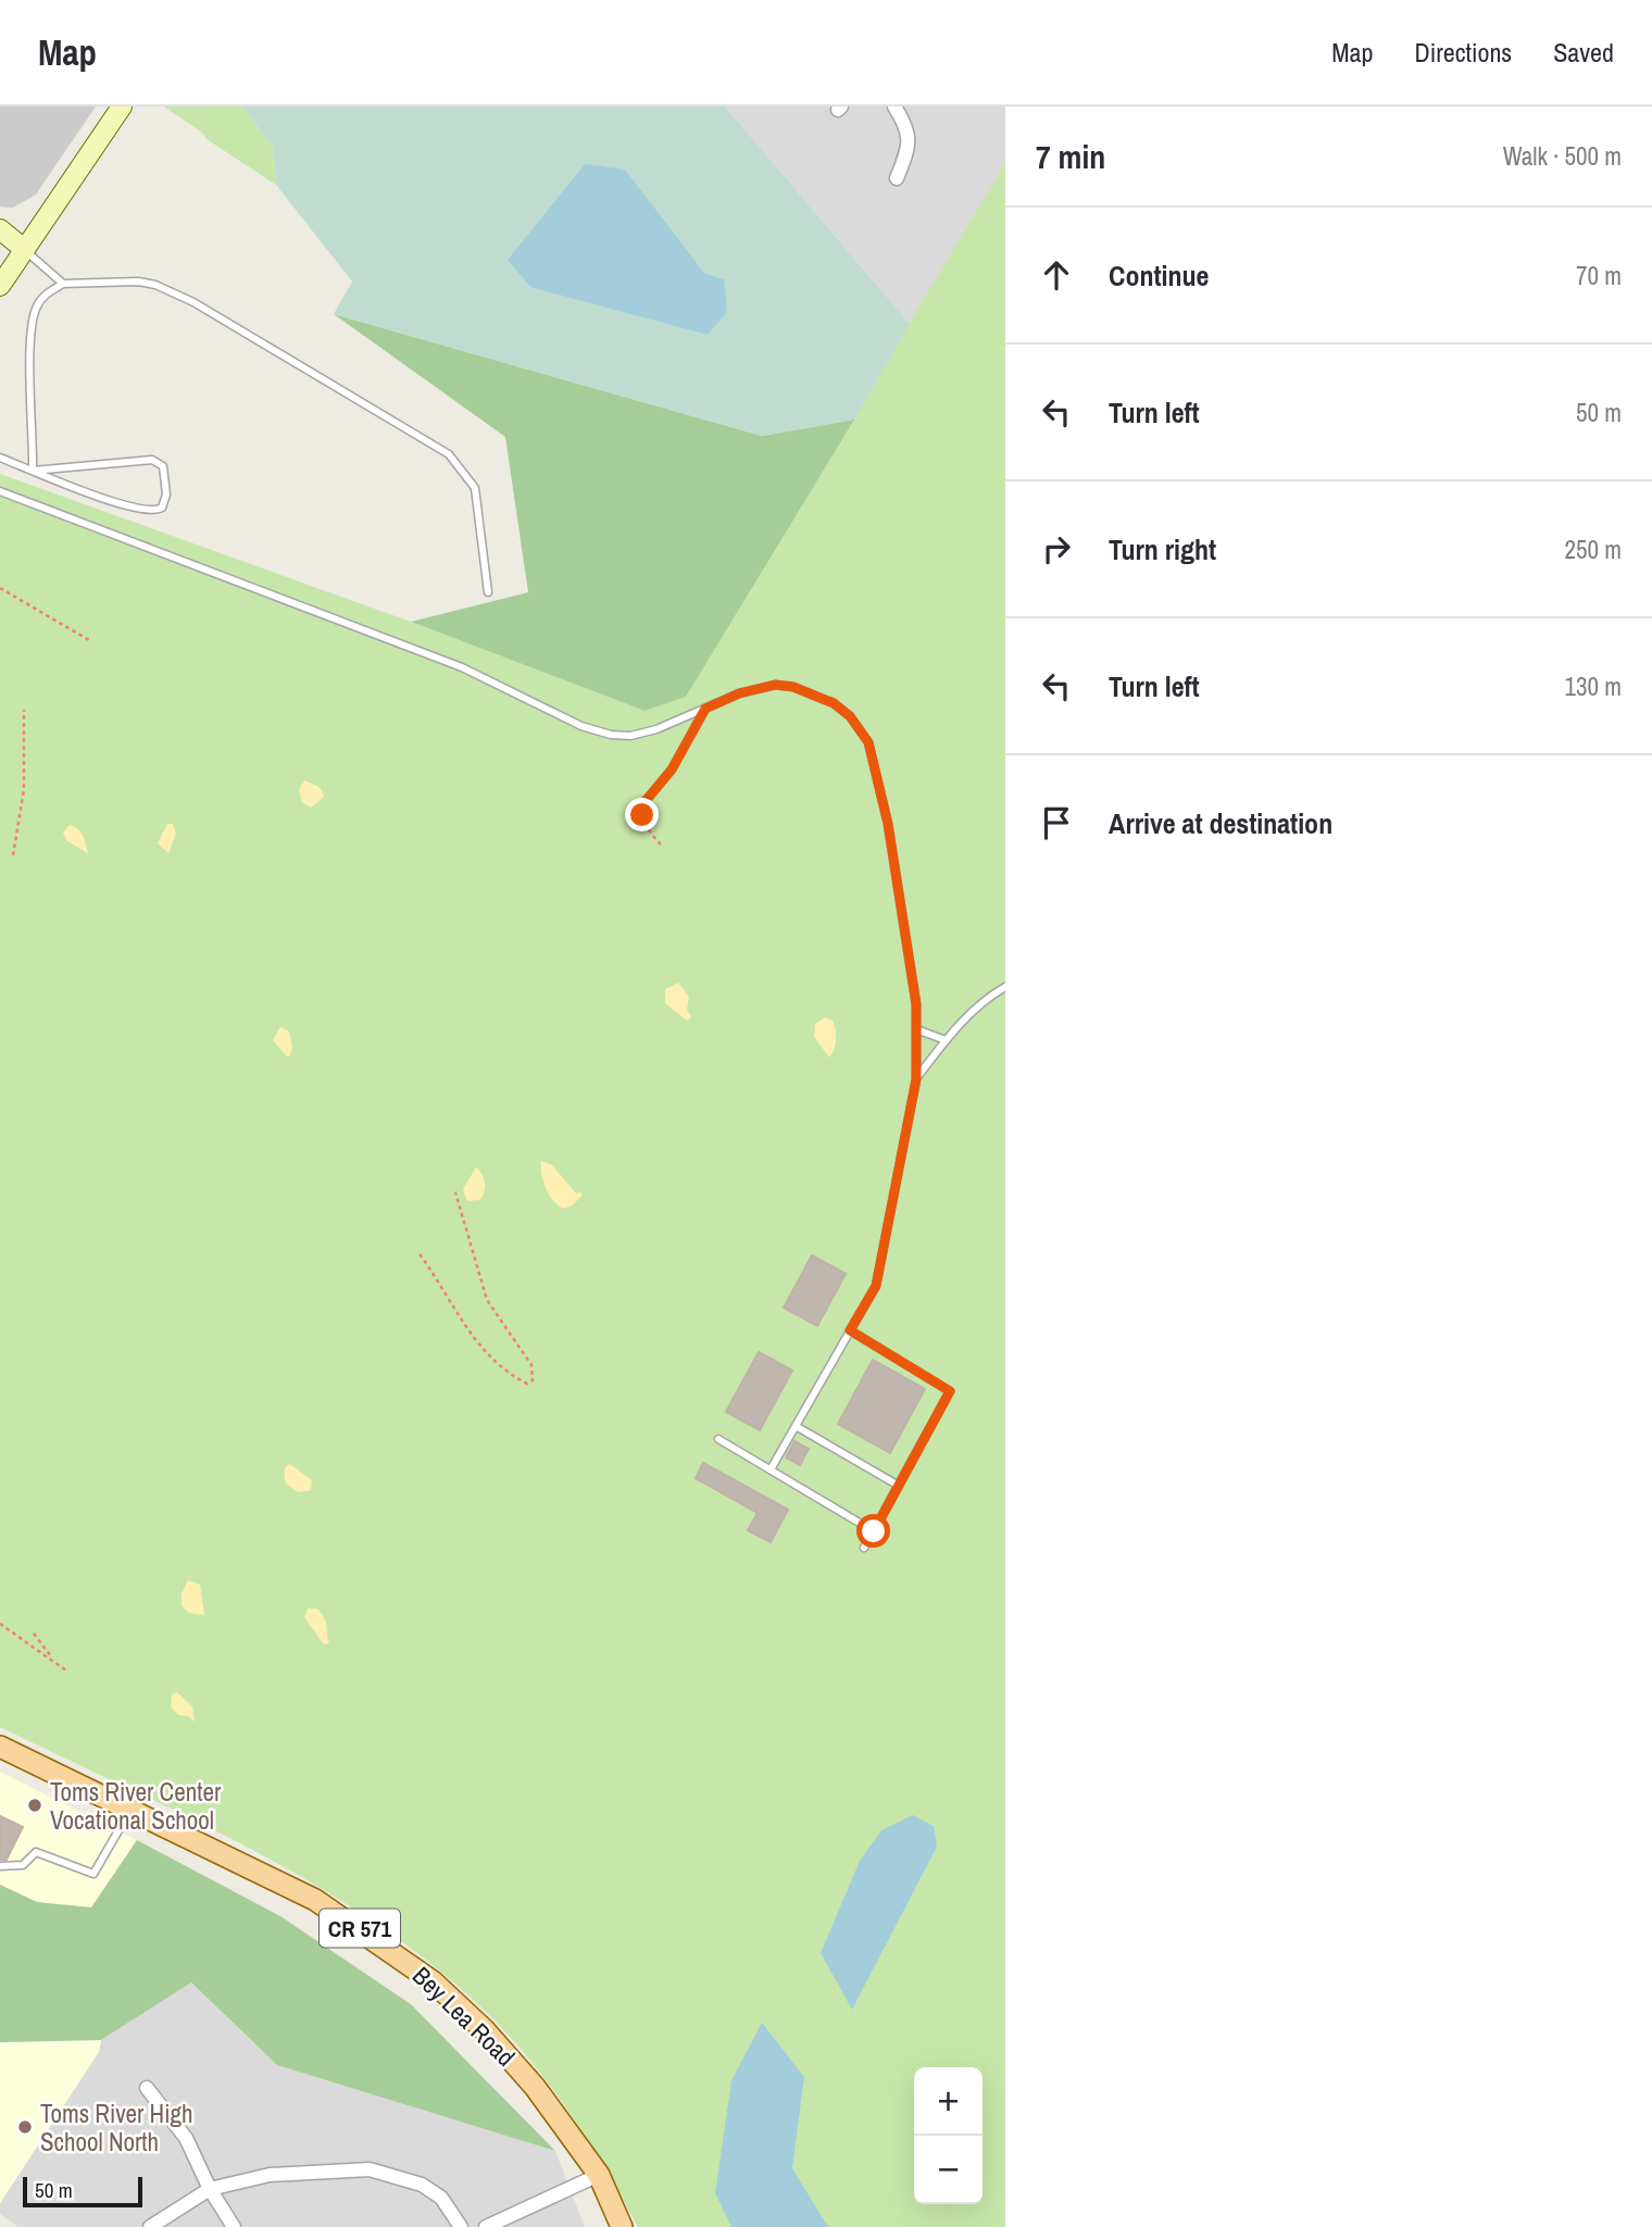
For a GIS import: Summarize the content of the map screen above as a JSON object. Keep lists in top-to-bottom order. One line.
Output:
{"streets":{"main road":["CR 571","Bey Lea Road"]},"places":["Toms River Center Vocational School","Toms River High School North"],"scale_bar":"50 m","page":{"header":"Map","nav":["Map","Directions","Saved"],"heading":["7 min","Walk · 500 m"],"list":[["Continue","70 m"],["Turn left","50 m"],["Turn right","250 m"],["Turn left","130 m"],"Arrive at destination"],"map_buttons":["+","−"],"scale":"50 m"}}
